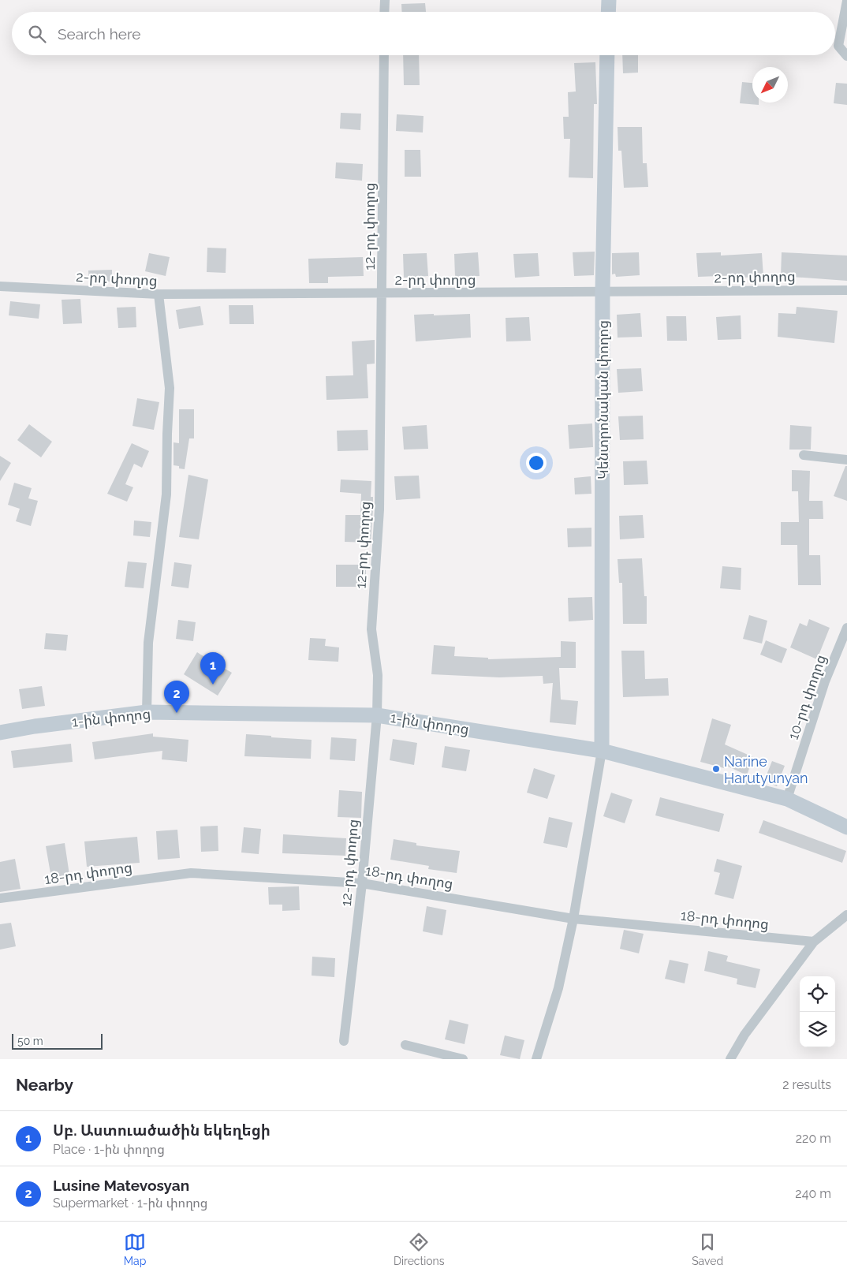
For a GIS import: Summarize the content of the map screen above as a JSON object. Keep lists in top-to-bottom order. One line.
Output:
{"streets":{"main road":["Կենտրոնական փողոց","1-ին փողոց"],"street":["12-րդ փողոց","2-րդ փողոց","10-րդ փողոց","18-րդ փողոց"]},"crossings":[["12-րդ փողոց","2-րդ փողոց"],["12-րդ փողոց","1-ին փողոց"],["12-րդ փողոց","18-րդ փողոց"],["2-րդ փողոց","Կենտրոնական փողոց"],["Կենտրոնական փողոց","1-ին փողոց"],["10-րդ փողոց","1-ին փողոց"]],"places":["Narine Harutyunyan"],"scale_bar":"50 m","north":"bottom left","page":{"search":"Search here","pins":["1","2"],"scale":"50 m","heading":["Nearby","2 results"],"list":[{"mark":"1","name":"Սբ. Աստուածածին եկեղեցի","note":"Place · 1-ին փողոց","value":"220 m"},{"mark":"2","name":"Lusine Matevosyan","note":"Supermarket · 1-ին փողոց","value":"240 m"}],"nav":["Map","Directions","Saved"]}}
